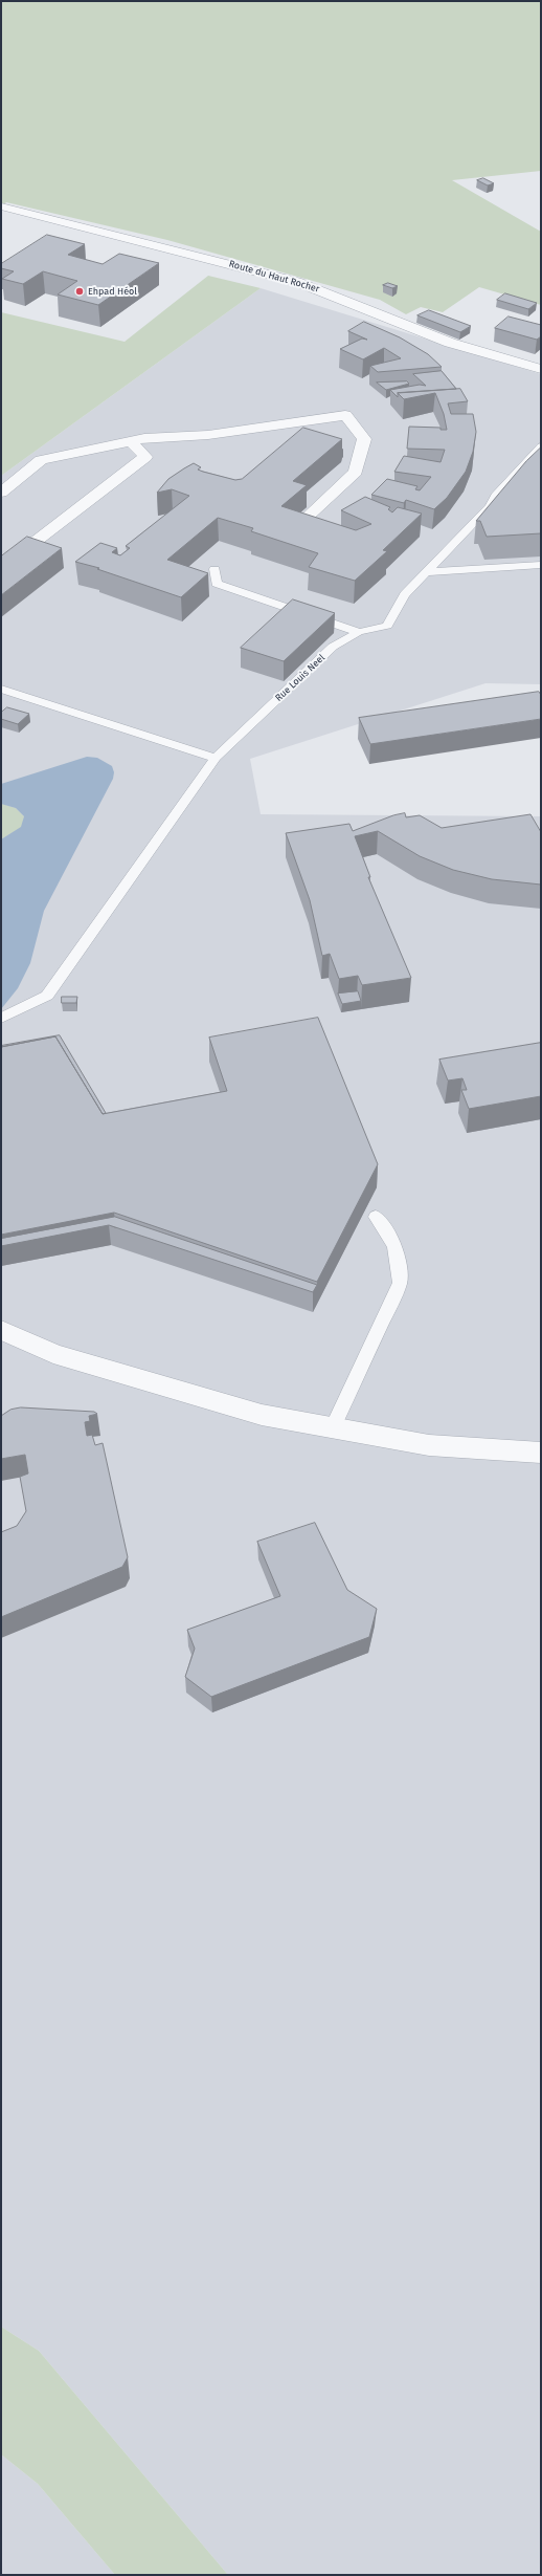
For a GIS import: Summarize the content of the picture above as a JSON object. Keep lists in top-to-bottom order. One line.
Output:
{"streets":{"street":["Route du Haut Rocher"],"lane":["Rue Louis Neel"]},"places":["Ehpad Héol"]}
